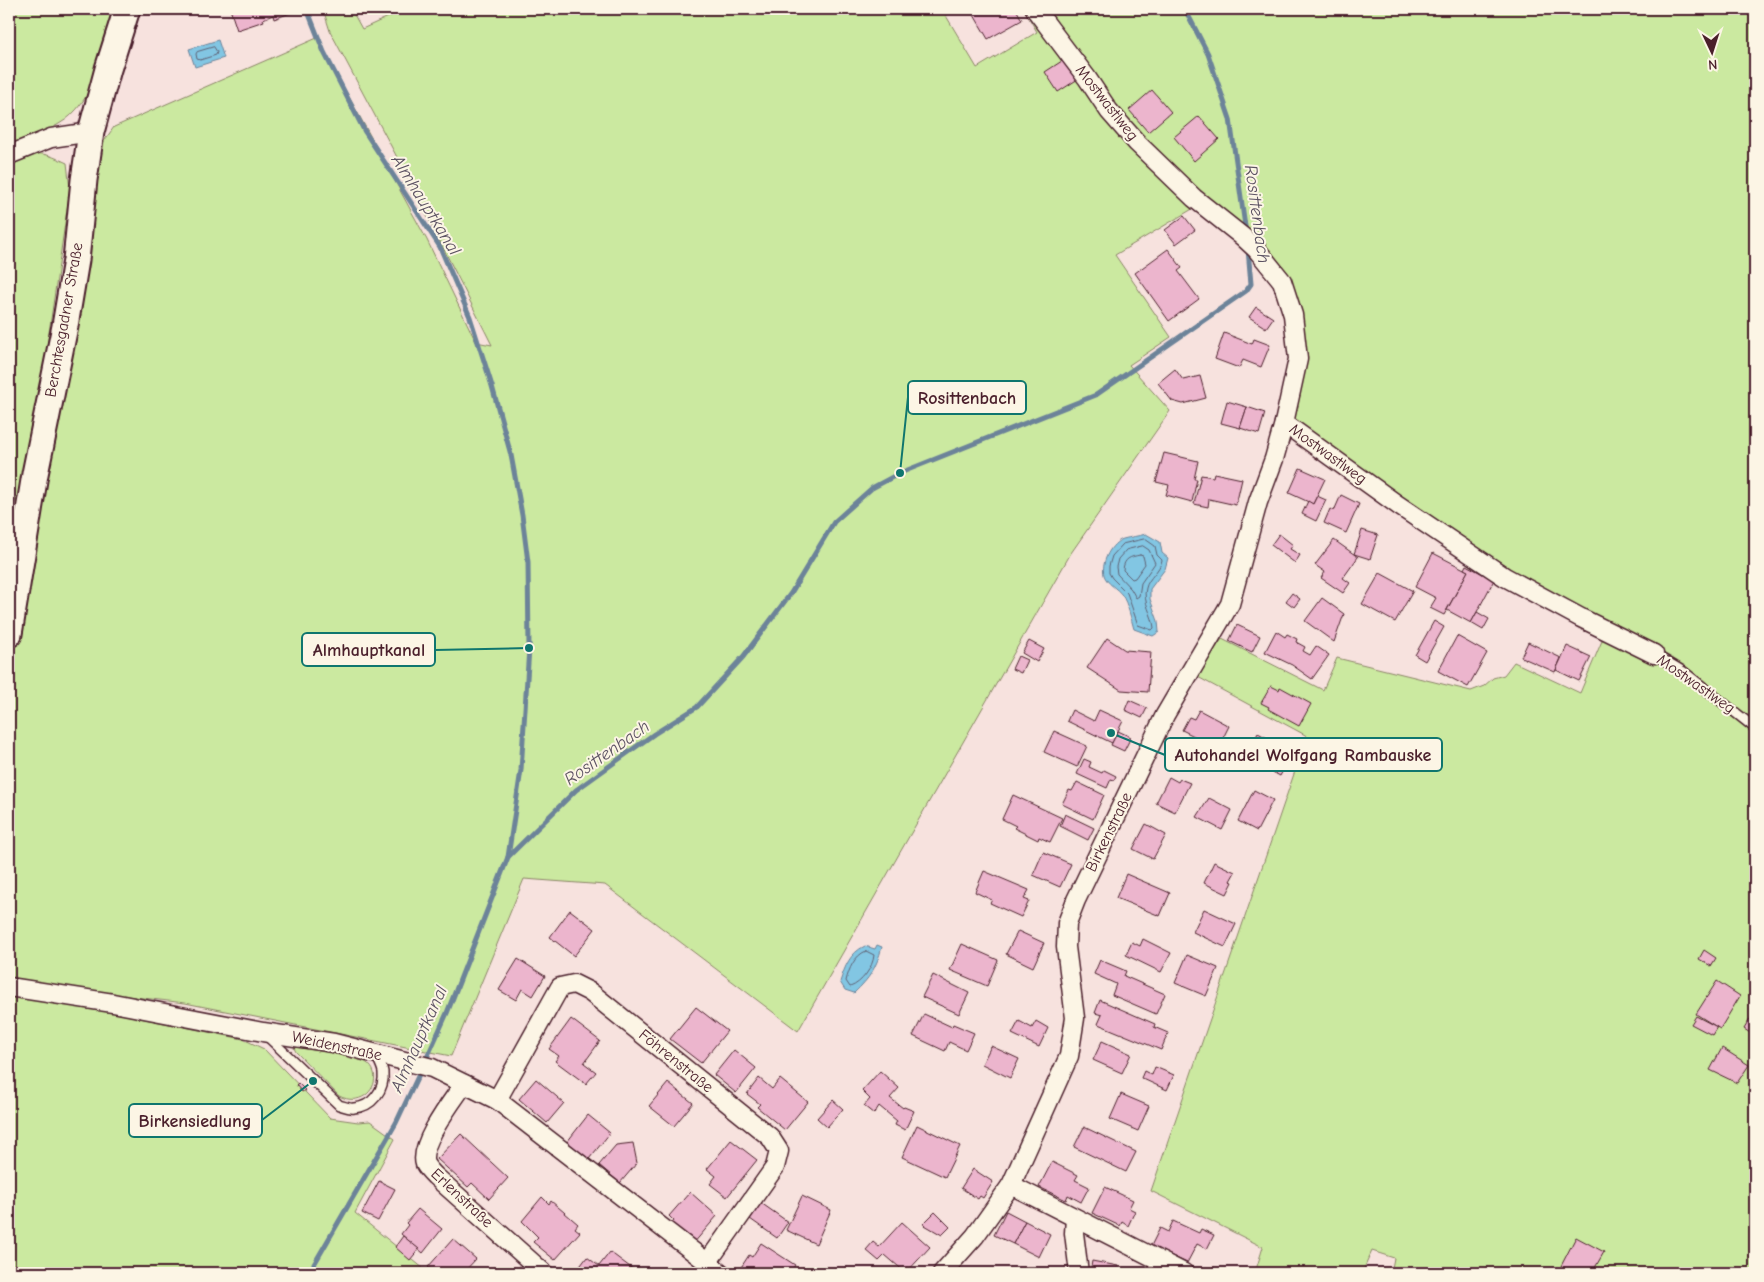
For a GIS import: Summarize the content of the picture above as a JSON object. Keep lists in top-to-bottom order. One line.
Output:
{"streets":{"main road":["Berchtesgadner Straße"],"street":["Mostwastlweg","Birkenstraße","Weidenstraße","Föhrenstraße","Erlenstraße"]},"crossings":[["Mostwastlweg","Birkenstraße"],["Weidenstraße","Föhrenstraße"],["Weidenstraße","Erlenstraße"]],"water":["Almhauptkanal","Rosittenbach"],"places":["Rosittenbach","Almhauptkanal","Autohandel Wolfgang Rambauske","Birkensiedlung"],"north":"bottom"}
